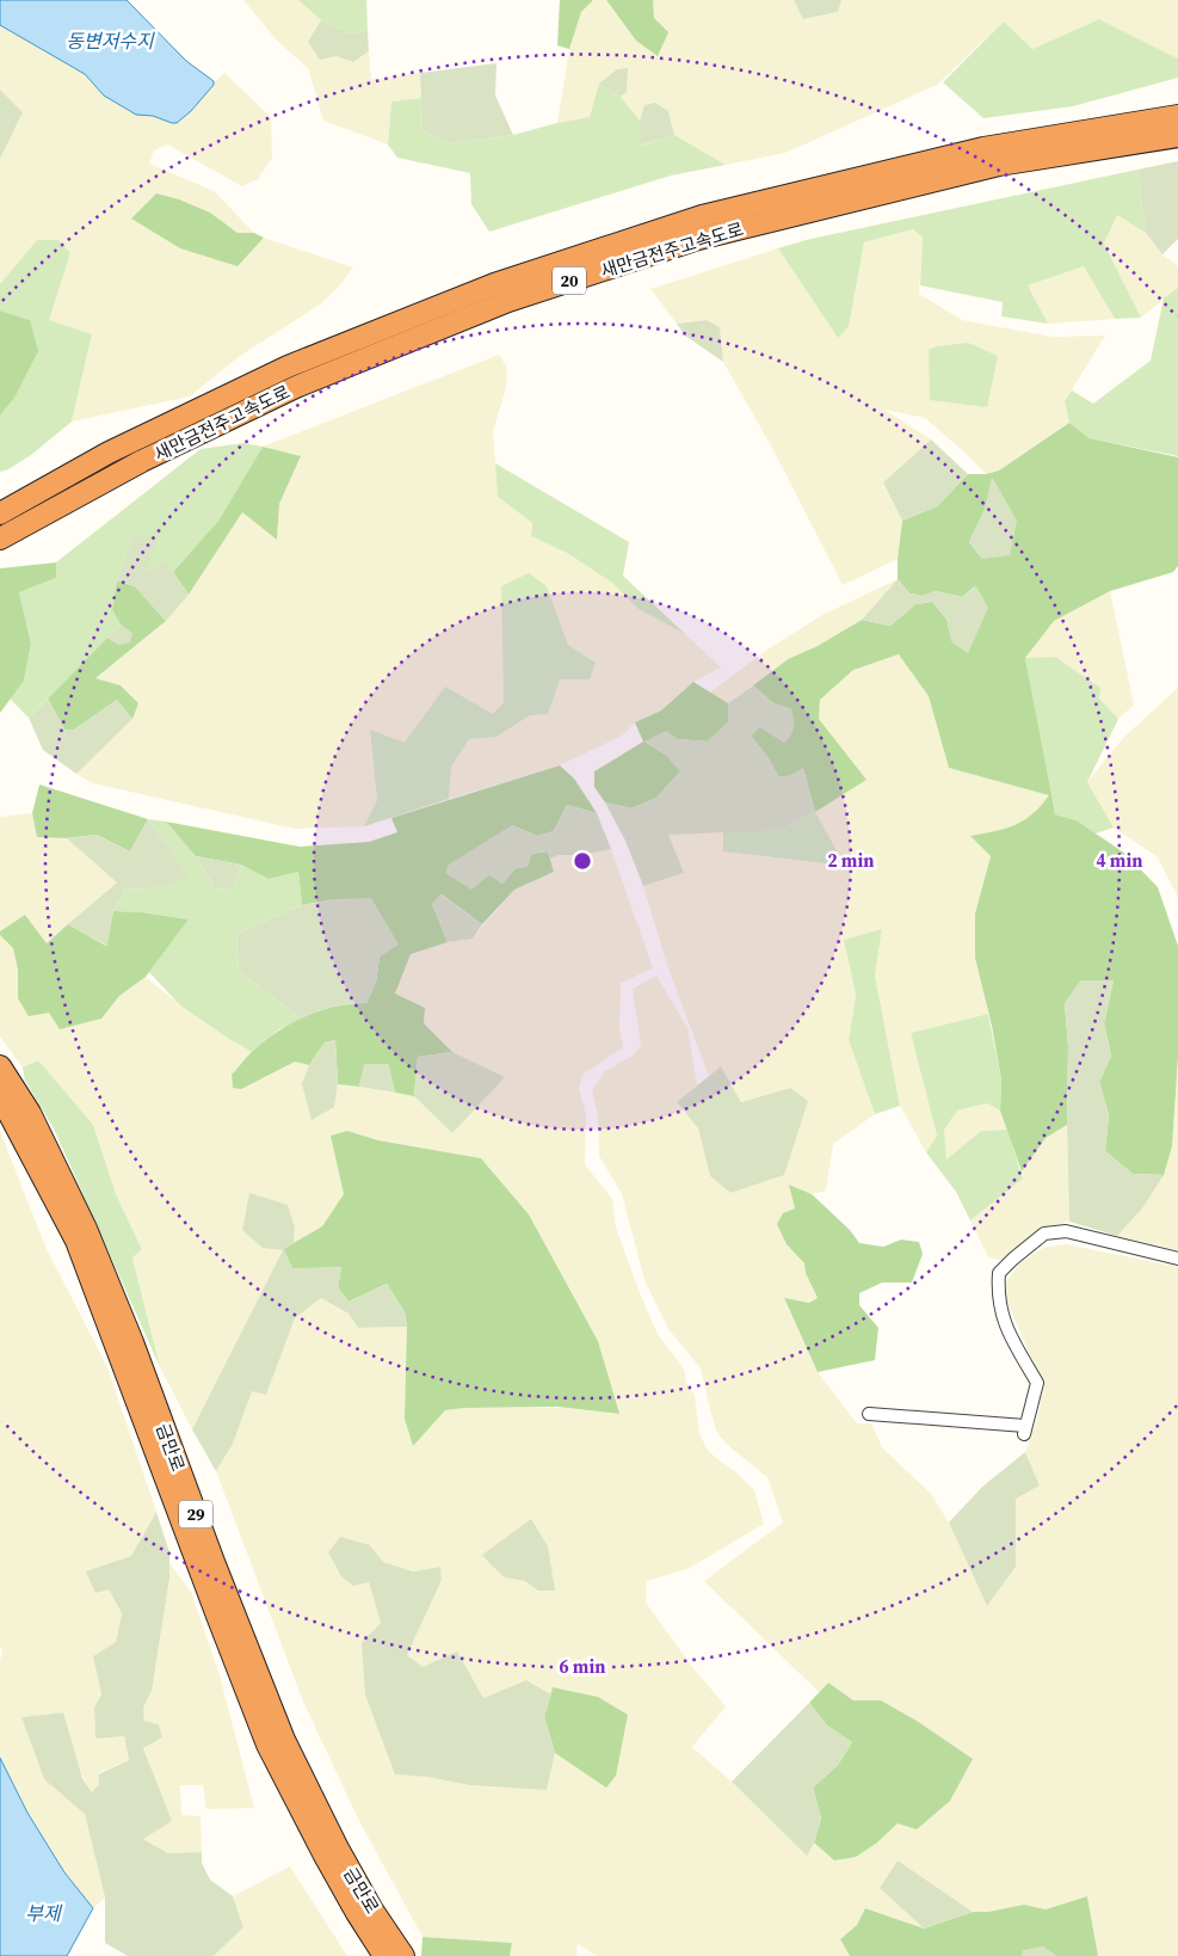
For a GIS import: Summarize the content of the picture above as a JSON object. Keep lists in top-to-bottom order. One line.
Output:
{"streets":{"highway":["새만금전주고속도로","20","금만로","29"]},"water":["동변저수지","부제"],"rings":["2 min","4 min","6 min"]}
